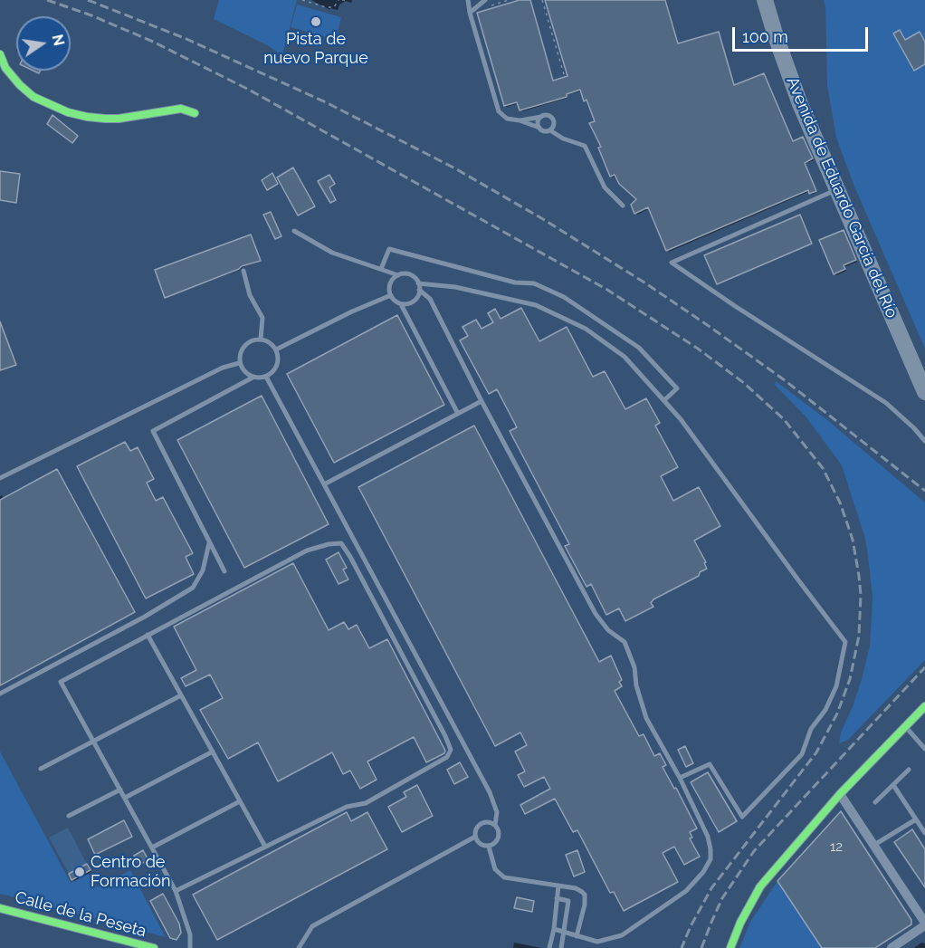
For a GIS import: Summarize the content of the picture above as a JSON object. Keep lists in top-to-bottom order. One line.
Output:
{"streets":{"highway":["Avenida de Eduardo García del Río"],"street":["Calle de la Peseta"]},"places":["Pista de nuevo Parque","Centro de Formación"],"house_numbers":["12"],"scale_bar":"100 m","north":"right"}
